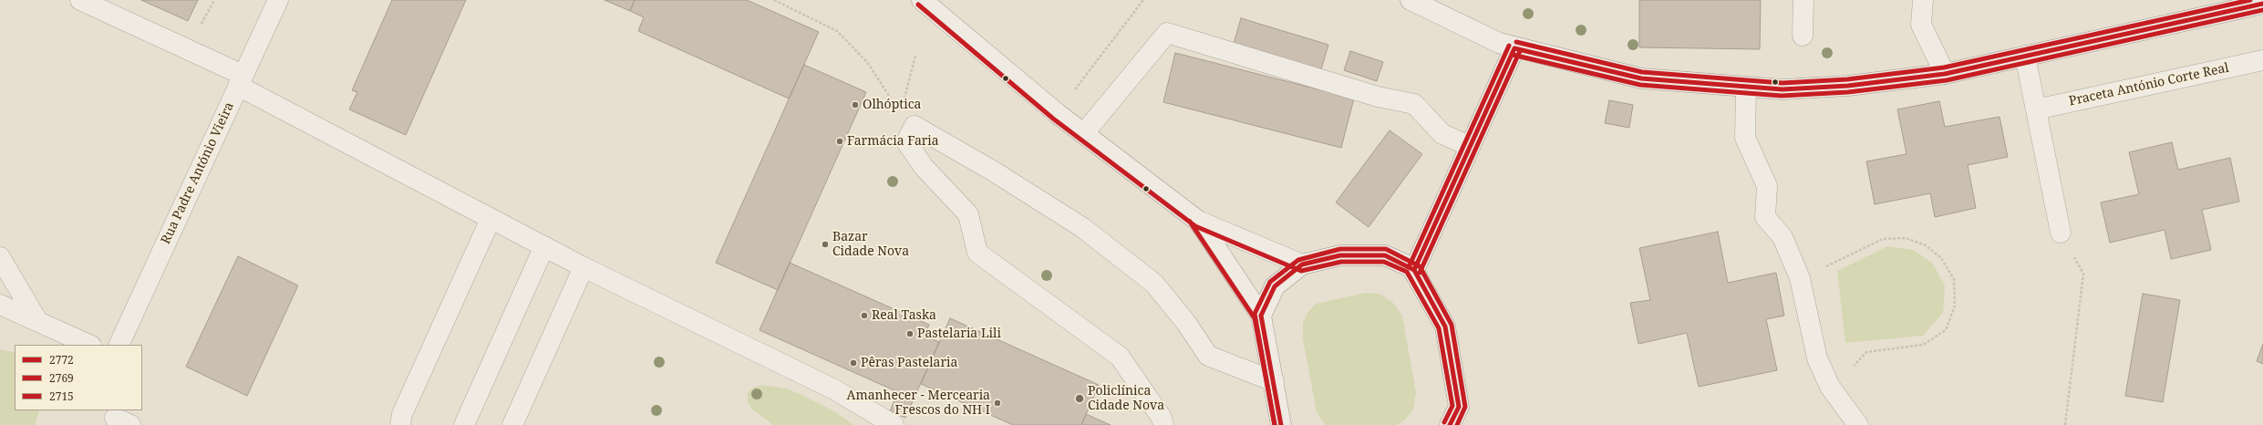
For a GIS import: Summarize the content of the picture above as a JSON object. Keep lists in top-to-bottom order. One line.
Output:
{"streets":{"street":["Praceta António Corte Real","Rua Padre António Vieira"]},"places":["Olhóptica","Farmácia Faria","Bazar Cidade Nova","Real Taska","Pastelaria Lili","Pêras Pastelaria","Policlínica Cidade Nova","Amanhecer - Mercearia Frescos do NH I"],"lines":["transit line 2715","transit line 2772","transit line 2769"],"legend":["2772","2769","2715"]}
